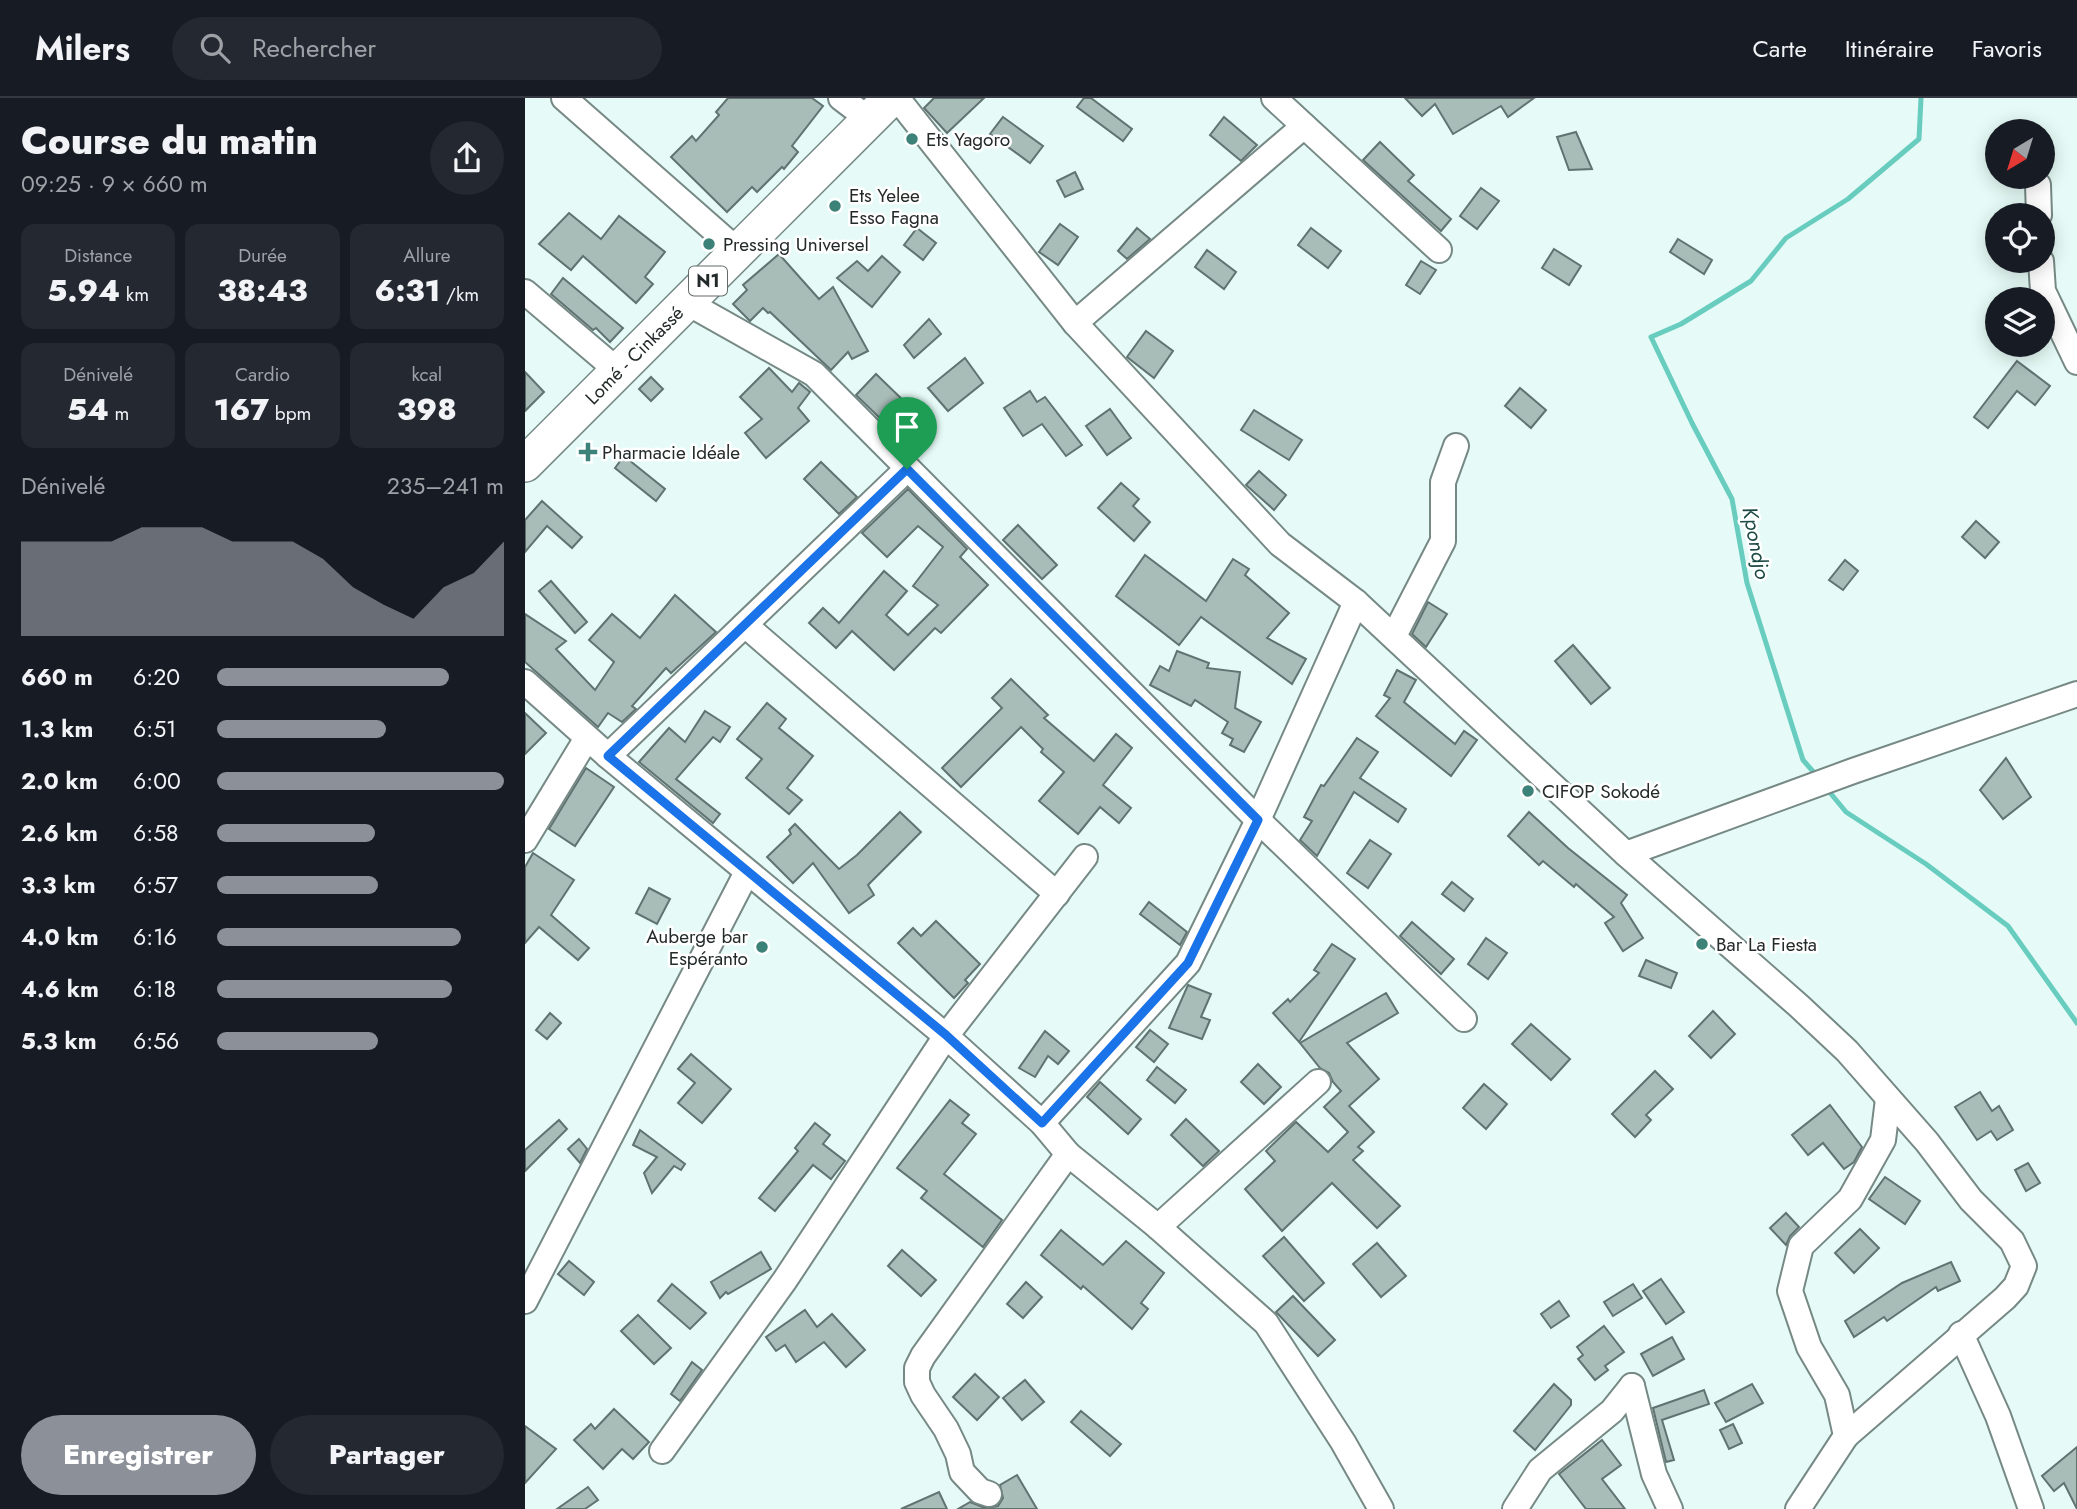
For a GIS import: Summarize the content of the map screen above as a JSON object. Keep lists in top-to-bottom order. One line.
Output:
{"streets":{"highway":["N1","Lomé - Cinkassé"]},"water":["Kpondjo"],"places":{"other":["Ets Yagoro","Ets Yelee Esso Fagna","Pressing Universel","CIFOP Sokodé","Bar La Fiesta","Auberge bar Espéranto"],"health":["Pharmacie Idéale"]},"north":"bottom left","page":{"header":"Milers","search":"Rechercher","nav":["Carte","Itinéraire","Favoris"],"heading":["Course du matin","09:25 · 9 × 660 m"],"stats":[["Distance","5.94 km"],["Durée","38:43"],["Allure","6:31 /km"],["Dénivelé","54 m"],["Cardio","167 bpm"],["kcal","398"]],"chart":["Dénivelé","235–241 m"],"list":[{"name":"660 m","note":"6:20"},{"name":"1.3 km","note":"6:51"},{"name":"2.0 km","note":"6:00"},{"name":"2.6 km","note":"6:58"},{"name":"3.3 km","note":"6:57"},{"name":"4.0 km","note":"6:16"},{"name":"4.6 km","note":"6:18"},{"name":"5.3 km","note":"6:56"}],"buttons":["Enregistrer","Partager"]}}
